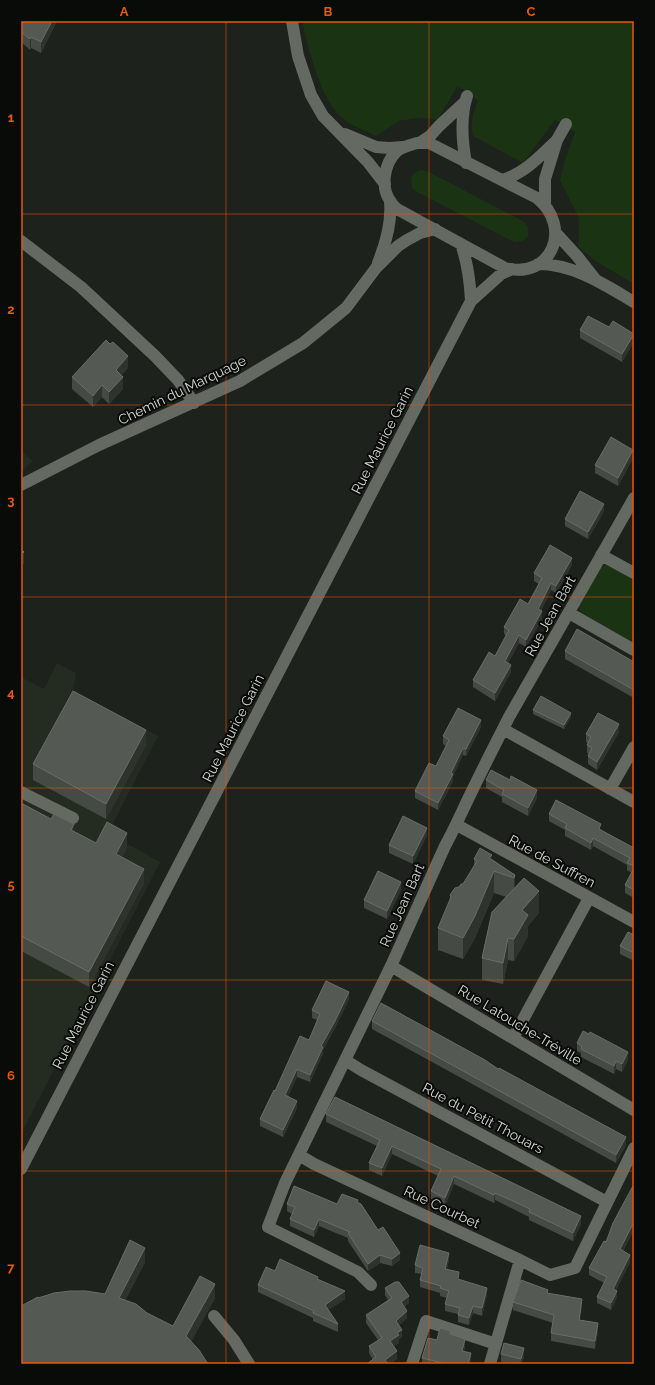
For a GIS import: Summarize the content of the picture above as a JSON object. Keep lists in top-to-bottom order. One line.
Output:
{"streets":{"street":["Chemin du Marquage","Rue Maurice Garin","Rue Jean Bart","Rue de Suffren","Rue Latouche-Tréville","Rue du Petit Thouars","Rue Courbet"]},"crossings":[["Rue Jean Bart","Rue de Suffren"],["Rue Jean Bart","Rue Latouche-Tréville"],["Rue Jean Bart","Rue du Petit Thouars"],["Rue Jean Bart","Rue Courbet"],["Rue du Petit Thouars","Rue Courbet"]],"grid":{"columns":["A","B","C"],"rows":["1","2","3","4","5","6","7"]}}
